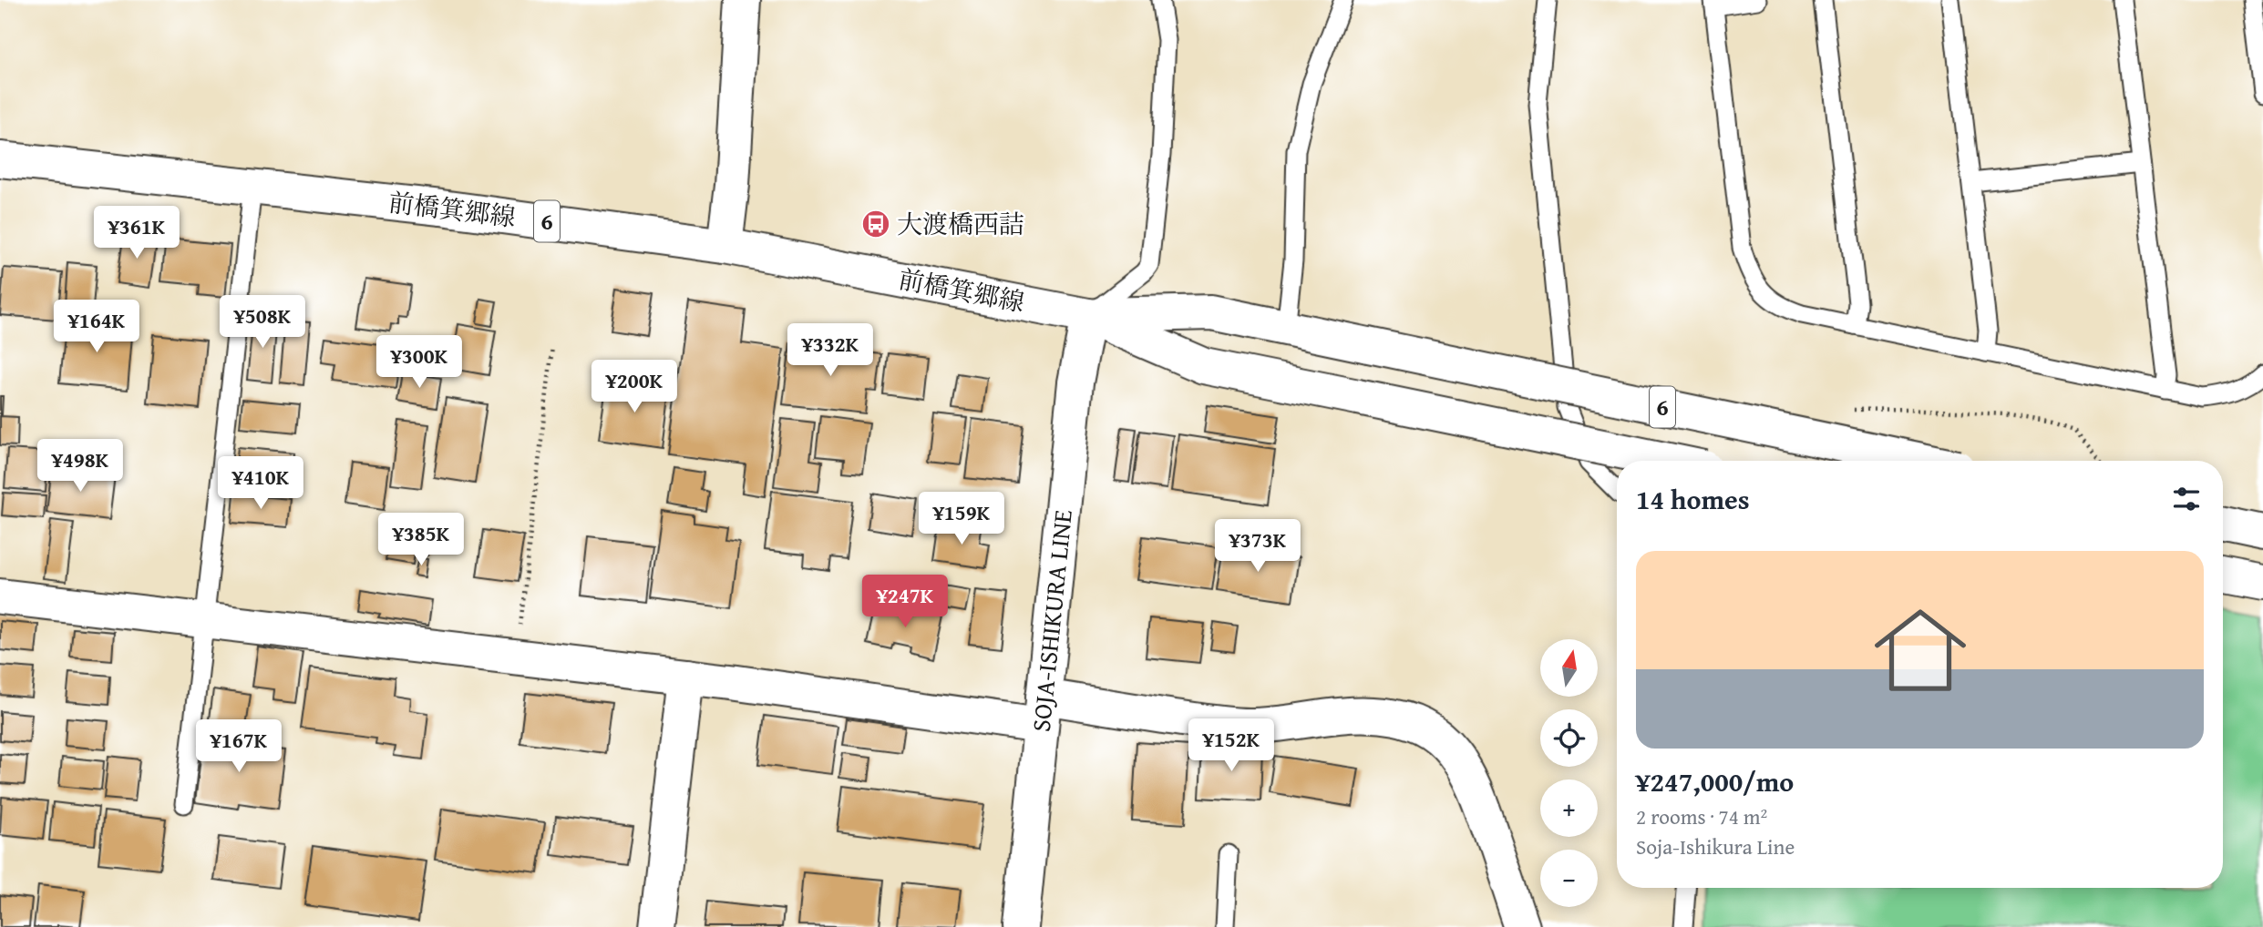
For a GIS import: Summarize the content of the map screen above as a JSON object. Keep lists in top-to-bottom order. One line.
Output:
{"streets":{"main road":["前橋箕郷線","6","SOJA-ISHIKURA LINE"]},"crossings":[["前橋箕郷線","SOJA-ISHIKURA LINE"]],"places":{"bus stop":["大渡橋西詰"]},"north":"top","page":{"price":["¥361K","¥508K","¥164K","¥332K","¥300K","¥200K","¥498K","¥410K","¥159K","¥385K","¥373K","¥247K","¥152K","¥167K"],"heading":"14 homes","list":[{"name":"¥247,000/mo","note":"2 rooms · 74 m² · Soja-Ishikura Line"}],"map_buttons":["+","−"]}}
